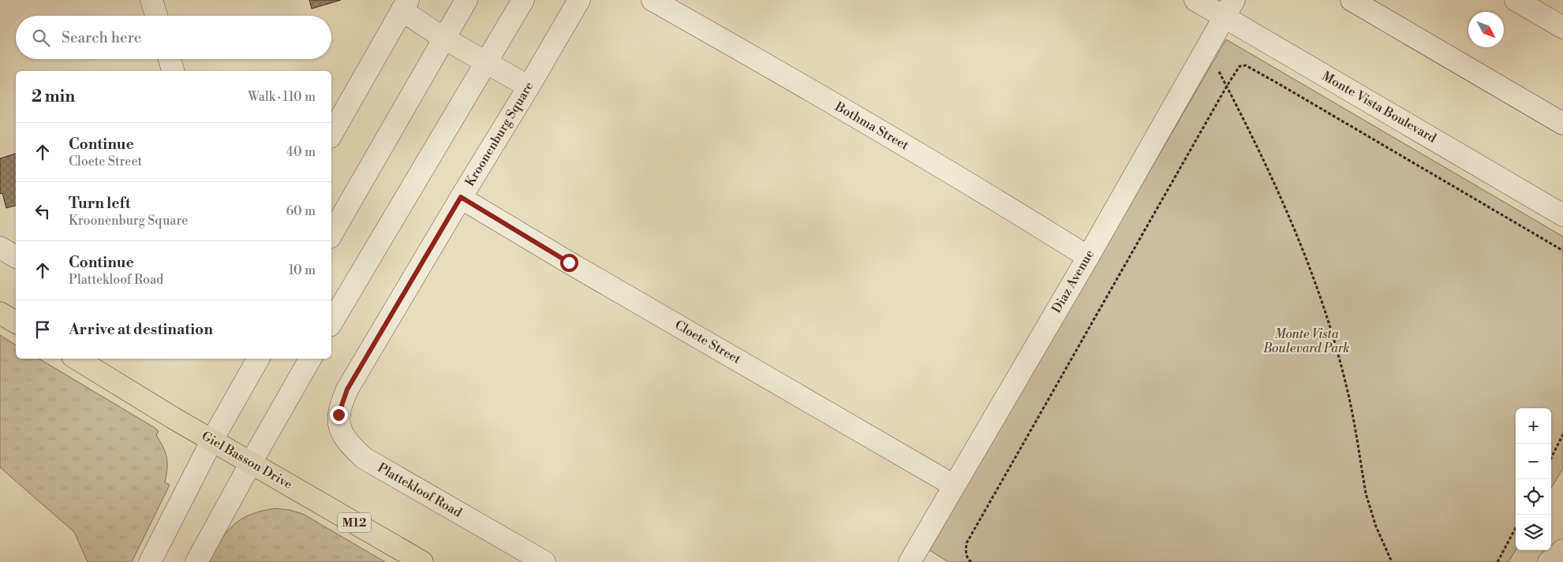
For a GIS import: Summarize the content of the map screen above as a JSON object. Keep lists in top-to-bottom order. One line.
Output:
{"streets":{"main road":["Giel Basson Drive","M12"],"street":["Monte Vista Boulevard","Bothma Street","Kroonenburg Square","Diaz Avenue","Cloete Street","Plattekloof Road"]},"crossings":[["Monte Vista Boulevard","Diaz Avenue"],["Bothma Street","Diaz Avenue"],["Kroonenburg Square","Cloete Street"],["Kroonenburg Square","Plattekloof Road"],["Diaz Avenue","Cloete Street"]],"parks":["Monte Vista Boulevard Park"],"north":"bottom right","page":{"search":"Search here","heading":["2 min","Walk · 110 m"],"list":[["Continue","Cloete Street","40 m"],["Turn left","Kroonenburg Square","60 m"],["Continue","Plattekloof Road","10 m"],"Arrive at destination"],"map_buttons":["+","−"]}}
